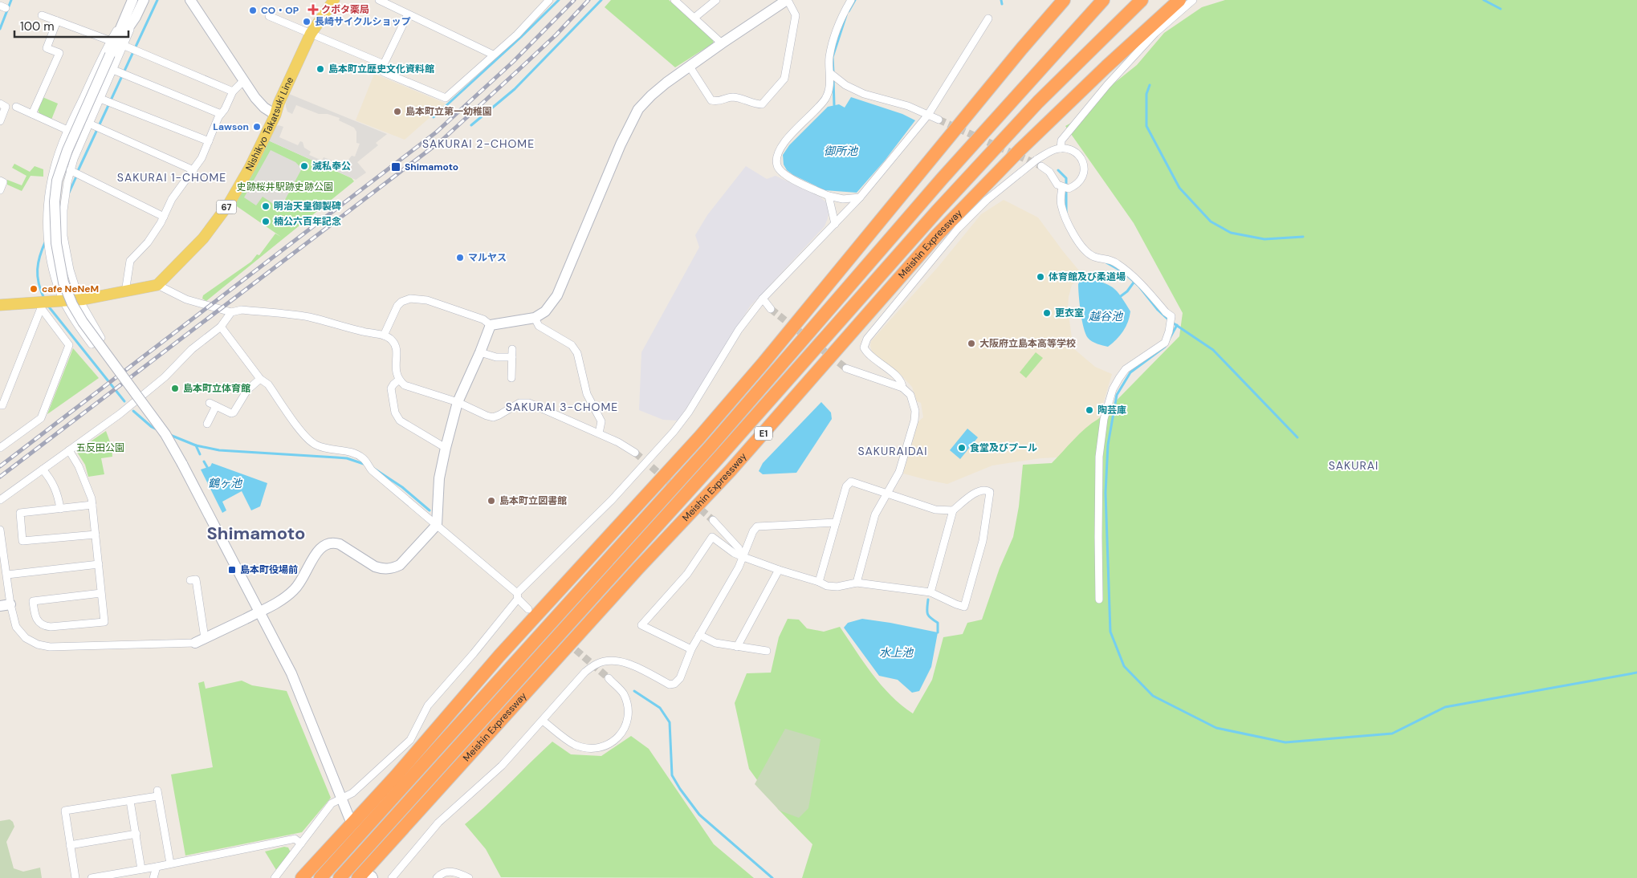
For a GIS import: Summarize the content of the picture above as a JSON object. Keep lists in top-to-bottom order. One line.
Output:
{"streets":{"highway":["Meishin Expressway","E1"],"main road":["Nishikyo Takatsuki Line","67"]},"districts":["SAKURAI 2-CHOME","SAKURAI 1-CHOME","SAKURAI 3-CHOME","SAKURAIDAI","SAKURAI","Shimamoto"],"water":["御所池","越谷池","鶴ヶ池","水上池"],"parks":["史跡桜井駅跡史跡公園","五反田公園"],"places":{"health":["クボタ薬局"],"other":["CO・OP","長崎サイクルショップ","島本町立歴史文化資料館","島本町立第一幼稚園","Lawson","滅私奉公","明治天皇御製碑","楠公六百年記念","マルヤス","体育館及び柔道場","cafe NeNeM","更衣室","大阪府立島本高等学校","島本町立体育館","陶芸庫","食堂及びプール","島本町立図書館"],"transit":["Shimamoto","島本町役場前"]},"scale_bar":"100 m"}
